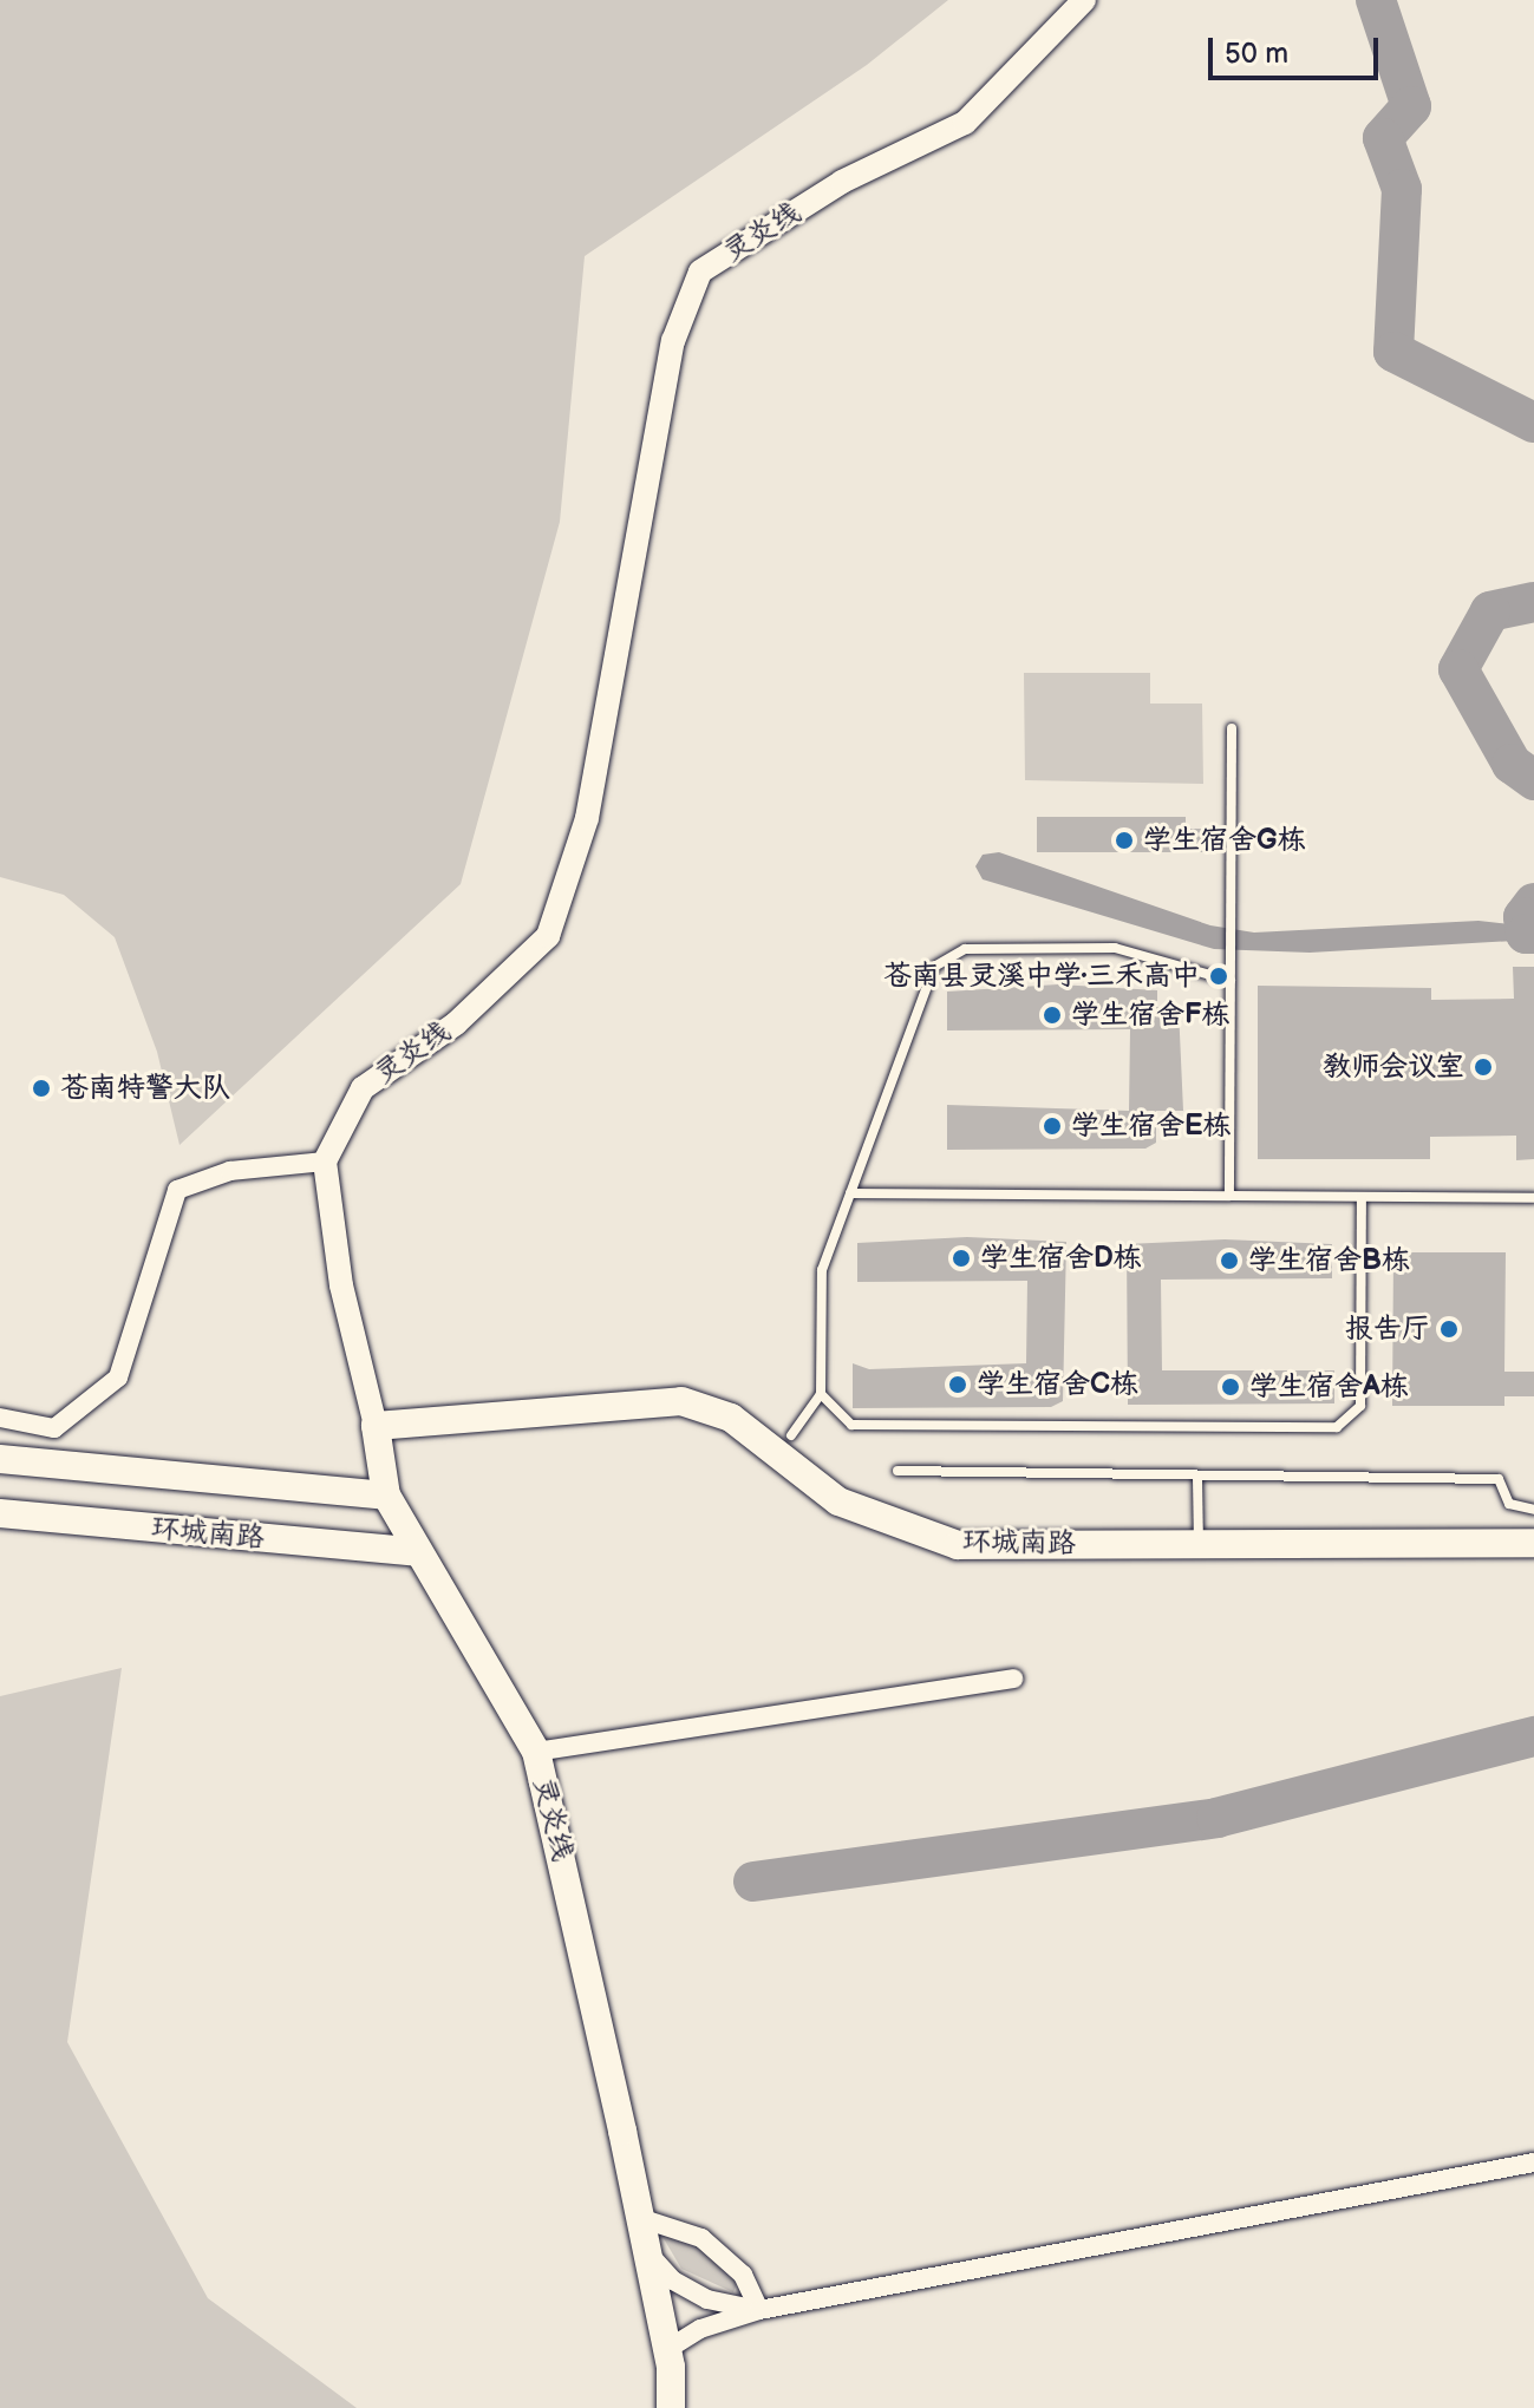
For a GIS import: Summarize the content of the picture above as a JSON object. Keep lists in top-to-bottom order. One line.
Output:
{"streets":{"main road":["灵炎线","环城南路"]},"crossings":[["灵炎线","环城南路"]],"places":["学生宿舍G栋","苍南县灵溪中学·三禾高中","学生宿舍F栋","教师会议室","苍南特警大队","学生宿舍E栋","学生宿舍D栋","学生宿舍B栋","报告厅","学生宿舍C栋","学生宿舍A栋"],"scale_bar":"50 m"}
